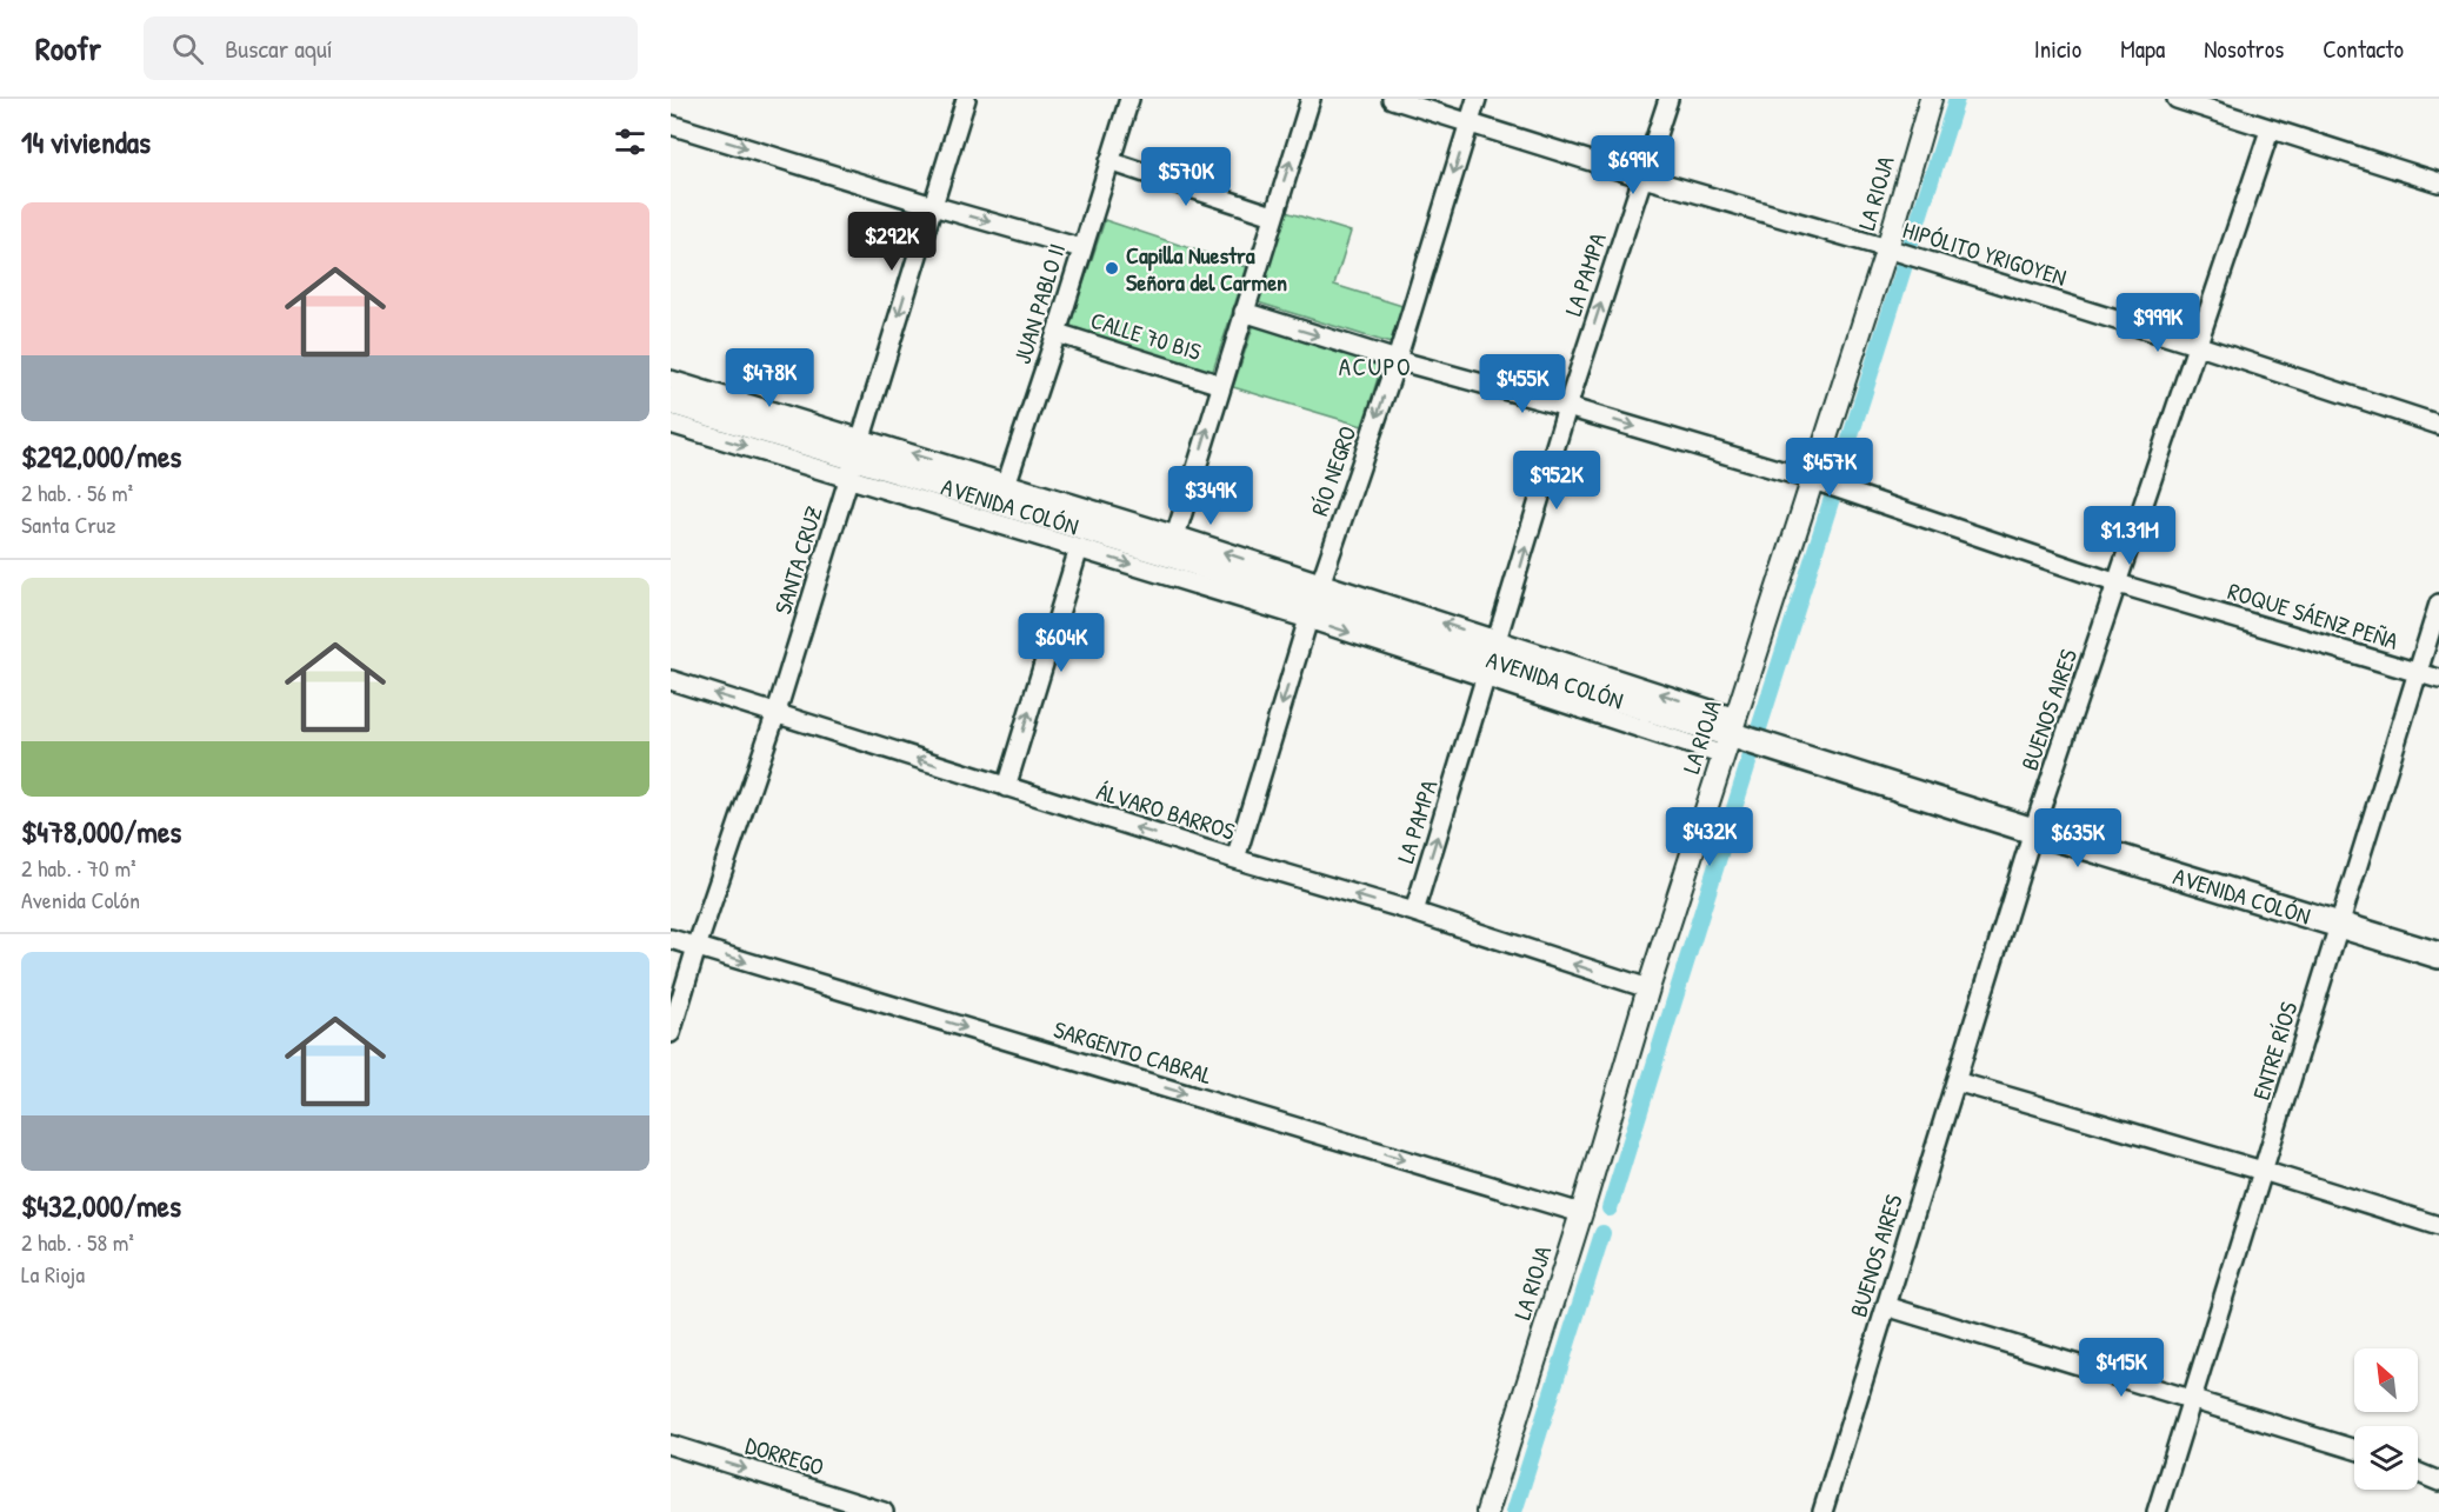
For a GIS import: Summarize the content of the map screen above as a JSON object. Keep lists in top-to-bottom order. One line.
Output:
{"streets":{"main road":["AVENIDA COLÓN"],"street":["LA RIOJA","HIPÓLITO YRIGOYEN","LA PAMPA","JUAN PABLO II","CALLE 70 BIS","RÍO NEGRO","SANTA CRUZ","ROQUE SÁENZ PEÑA","BUENOS AIRES","ÁLVARO BARROS","ENTRE RÍOS","SARGENTO CABRAL","DORREGO"]},"crossings":[["LA RIOJA","HIPÓLITO YRIGOYEN"],["LA RIOJA","AVENIDA COLÓN"],["LA RIOJA","ROQUE SÁENZ PEÑA"],["LA RIOJA","ÁLVARO BARROS"],["LA RIOJA","SARGENTO CABRAL"],["HIPÓLITO YRIGOYEN","LA PAMPA"],["HIPÓLITO YRIGOYEN","RÍO NEGRO"],["HIPÓLITO YRIGOYEN","BUENOS AIRES"],["LA PAMPA","AVENIDA COLÓN"],["LA PAMPA","ROQUE SÁENZ PEÑA"],["LA PAMPA","ÁLVARO BARROS"],["JUAN PABLO II","CALLE 70 BIS"],["JUAN PABLO II","AVENIDA COLÓN"],["RÍO NEGRO","AVENIDA COLÓN"],["RÍO NEGRO","ROQUE SÁENZ PEÑA"],["RÍO NEGRO","ÁLVARO BARROS"],["AVENIDA COLÓN","SANTA CRUZ"],["AVENIDA COLÓN","BUENOS AIRES"],["AVENIDA COLÓN","ENTRE RÍOS"],["SANTA CRUZ","ÁLVARO BARROS"],["SANTA CRUZ","SARGENTO CABRAL"],["ROQUE SÁENZ PEÑA","BUENOS AIRES"],["ROQUE SÁENZ PEÑA","ENTRE RÍOS"]],"one_way":["LA PAMPA","RÍO NEGRO","ÁLVARO BARROS","SARGENTO CABRAL","DORREGO"],"districts":["ACUPO"],"places":["Capilla Nuestra Señora del Carmen"],"north":"top left","page":{"header":"Roofr","search":"Buscar aquí","nav":["Inicio","Mapa","Nosotros","Contacto"],"heading":"14 viviendas","price":["$699K","$570K","$292K","$999K","$478K","$455K","$457K","$952K","$349K","$1.31M","$604K","$432K","$635K","$415K"],"list":[{"name":"$292,000/mes","note":"2 hab. · 56 m² · Santa Cruz"},{"name":"$478,000/mes","note":"2 hab. · 70 m² · Avenida Colón"},{"name":"$432,000/mes","note":"2 hab. · 58 m² · La Rioja"}]}}
